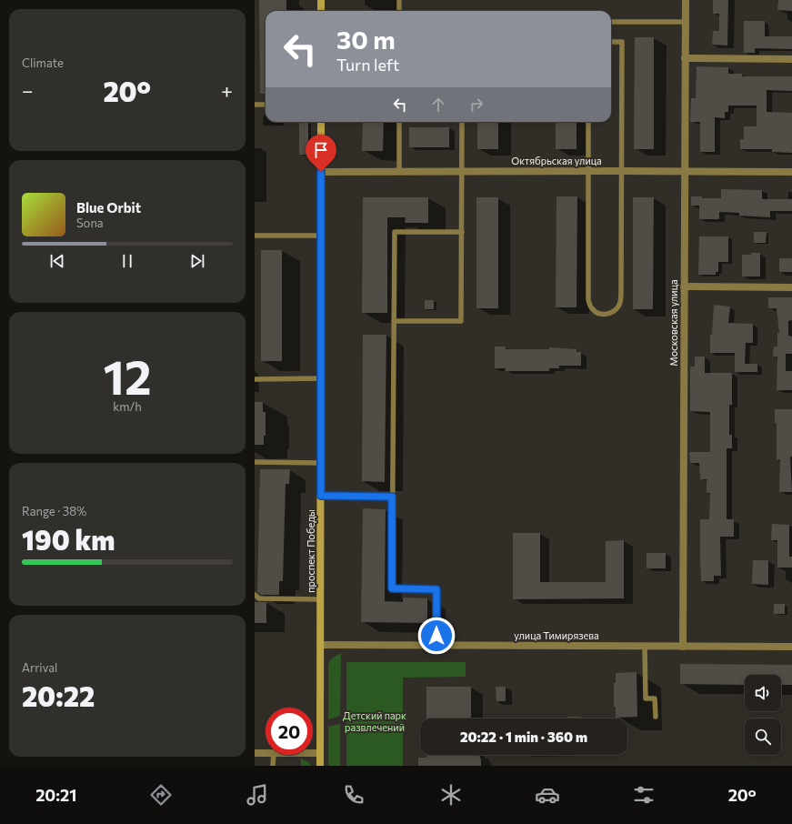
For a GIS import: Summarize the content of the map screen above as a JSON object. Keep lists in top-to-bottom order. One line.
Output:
{"streets":{"main road":["проспект Победы"],"street":["Октябрьская улица","Московская улица","улица Тимирязева"]},"crossings":[["Октябрьская улица","Московская улица"],["Октябрьская улица","проспект Победы"],["Московская улица","улица Тимирязева"],["проспект Победы","улица Тимирязева"]],"parks":["Детский парк развлечений"],"page":{"tile":["Climate",["12","km/h"],["Range · 38%","190 km"],["Arrival","20:22"]],"turn":["30 m","Turn left"],"heat":["−","20°","+"],"song":["Blue Orbit","Sona"],"limit":"20","trip":"20:22 · 1 min · 360 m","tabs":["20:21","20°"]}}
